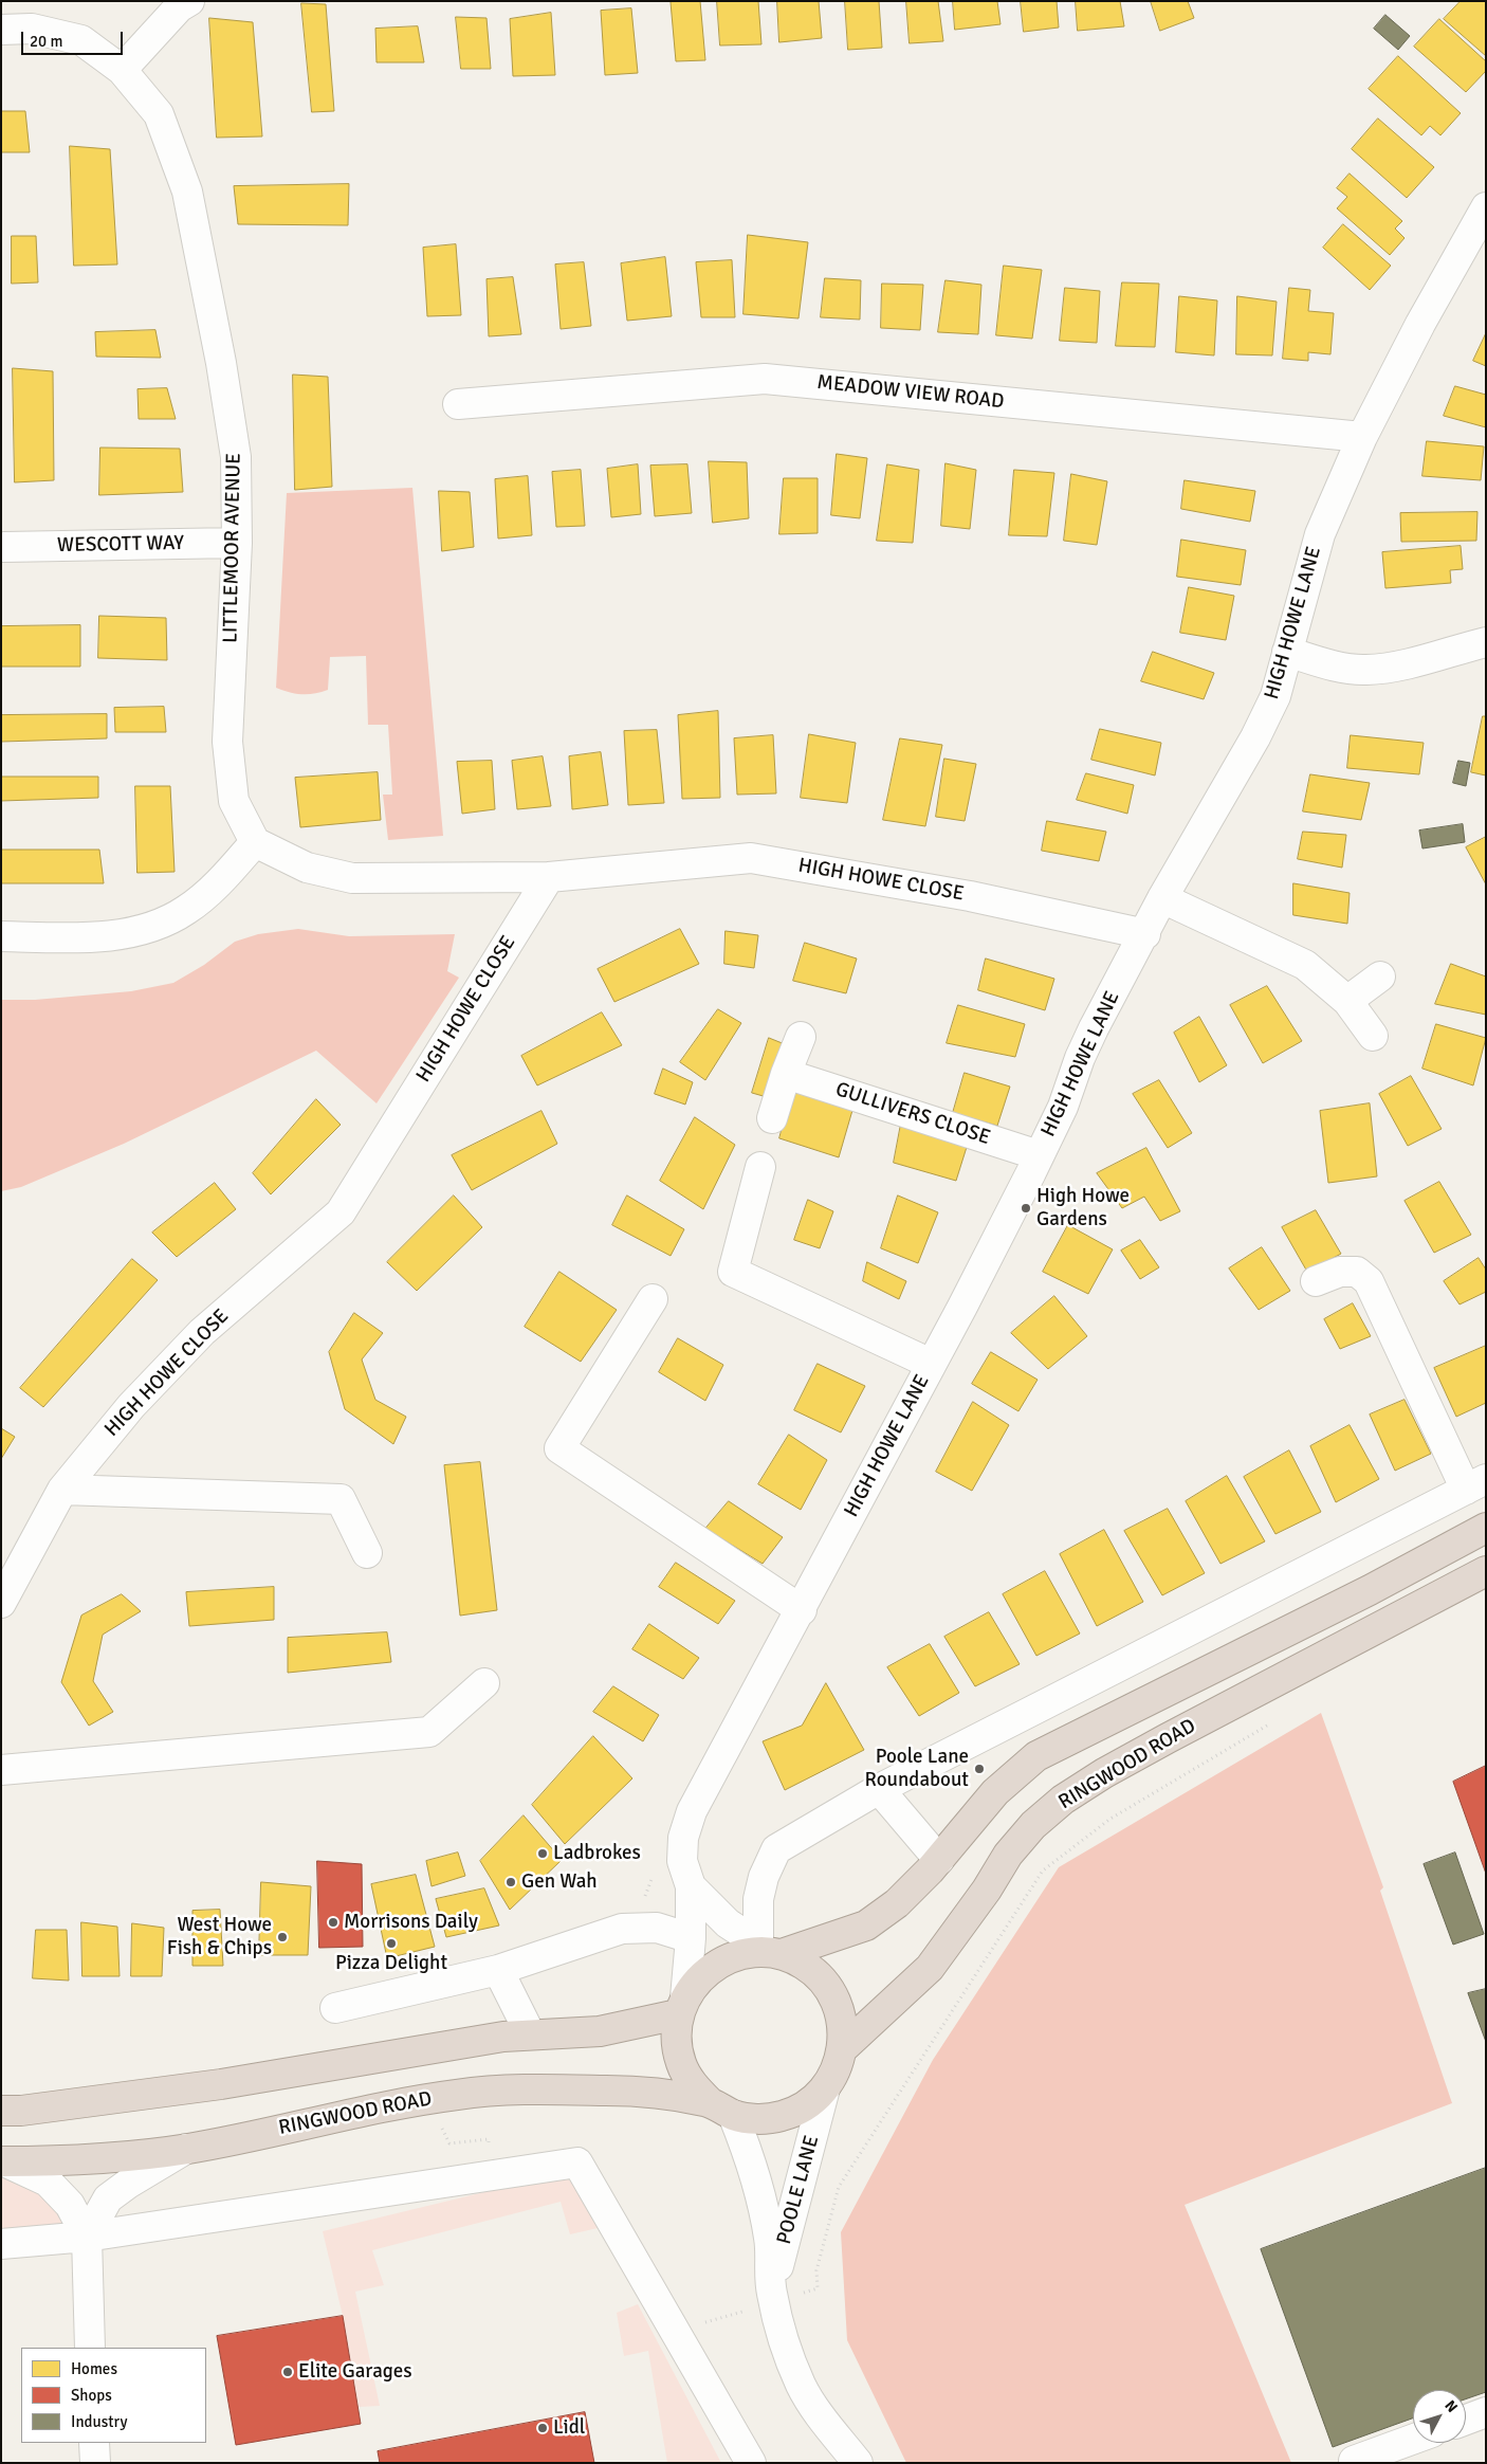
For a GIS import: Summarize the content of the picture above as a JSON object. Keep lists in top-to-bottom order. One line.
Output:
{"streets":{"highway":["RINGWOOD ROAD"],"street":["MEADOW VIEW ROAD","WESCOTT WAY","LITTLEMOOR AVENUE","HIGH HOWE LANE","HIGH HOWE CLOSE","GULLIVERS CLOSE","POOLE LANE"]},"crossings":[["MEADOW VIEW ROAD","HIGH HOWE LANE"],["WESCOTT WAY","LITTLEMOOR AVENUE"],["HIGH HOWE LANE","HIGH HOWE CLOSE"],["HIGH HOWE LANE","GULLIVERS CLOSE"],["HIGH HOWE LANE","RINGWOOD ROAD"],["HIGH HOWE LANE","POOLE LANE"],["RINGWOOD ROAD","POOLE LANE"]],"places":["High Howe Gardens","Poole Lane Roundabout","Ladbrokes","Gen Wah","Morrisons Daily","West Howe Fish & Chips","Pizza Delight","Elite Garages","Lidl"],"legend":["Homes","Shops","Industry"],"scale_bar":"20 m","north":"top right"}
